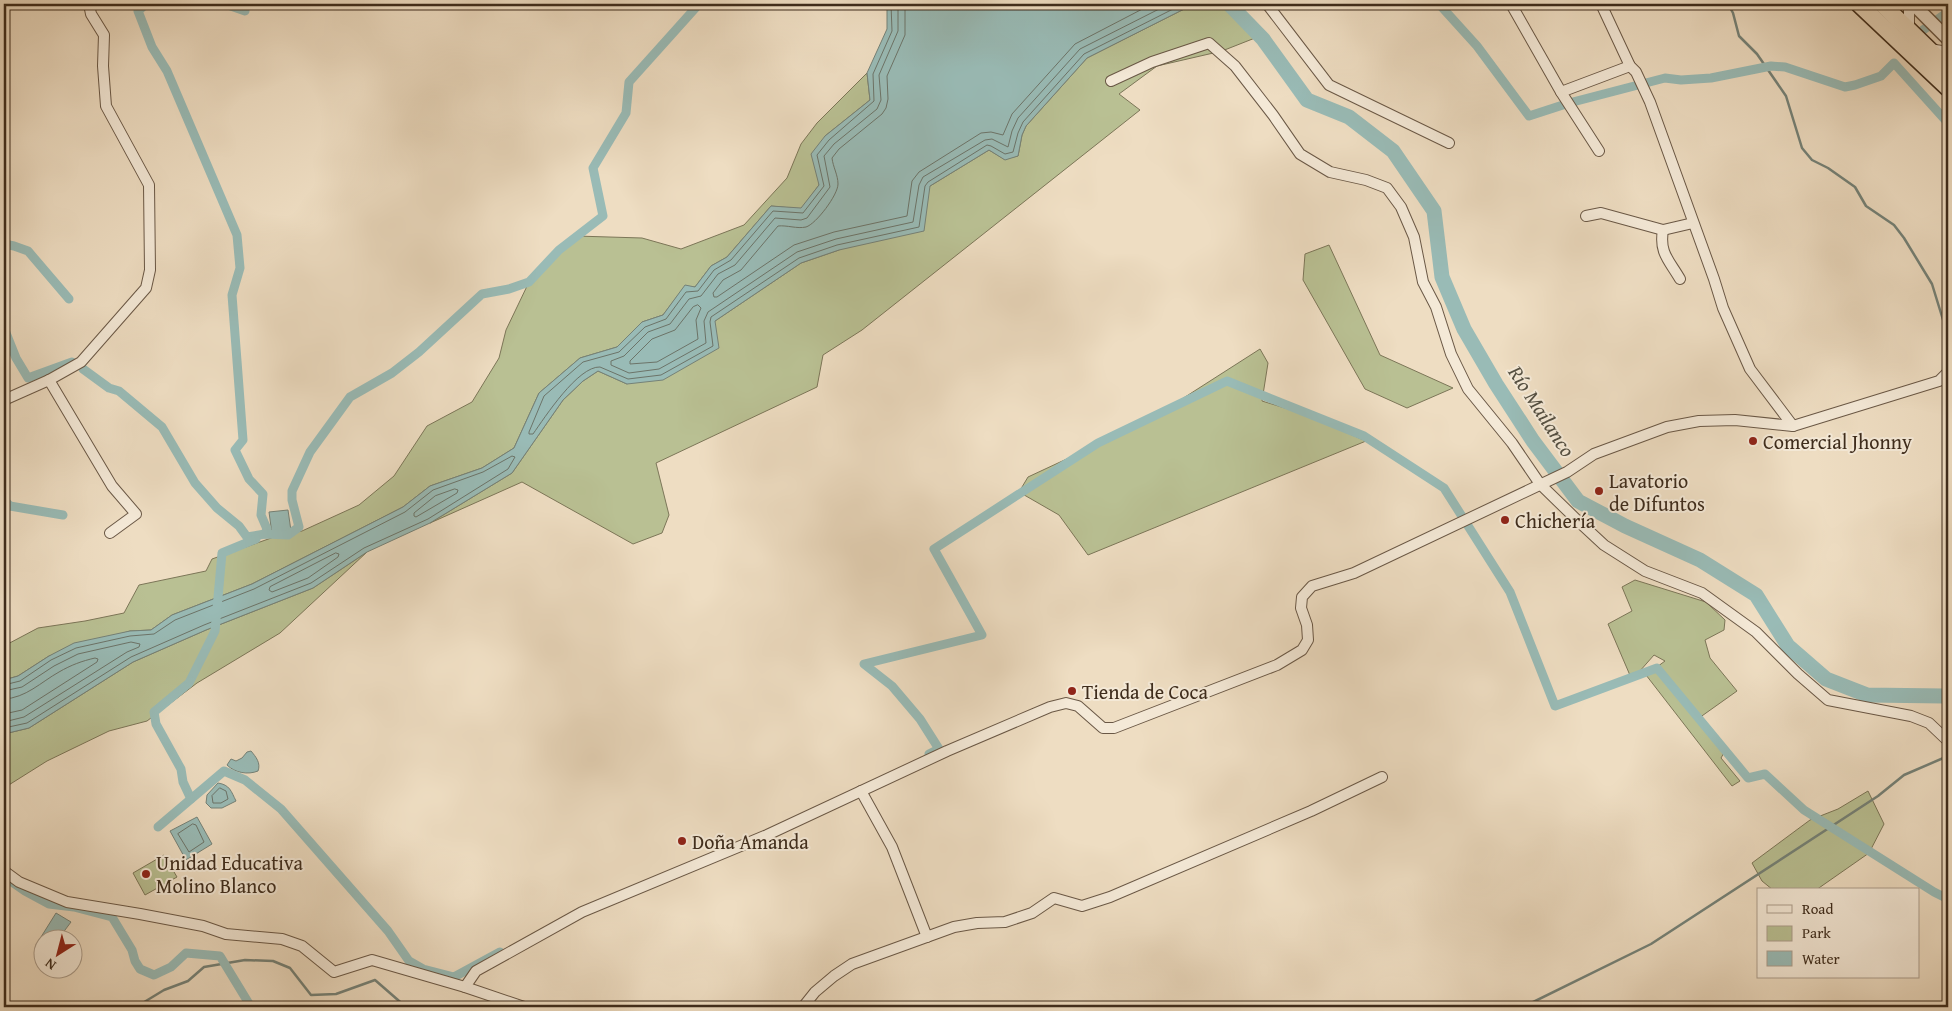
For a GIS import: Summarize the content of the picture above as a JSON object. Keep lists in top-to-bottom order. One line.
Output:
{"water":["Río Mailanco"],"places":["Comercial Jhonny","Lavatorio de Difuntos","Chichería","Tienda de Coca","Doña Amanda","Unidad Educativa Molino Blanco"],"legend":["Road","Park","Water"],"north":"bottom left"}
